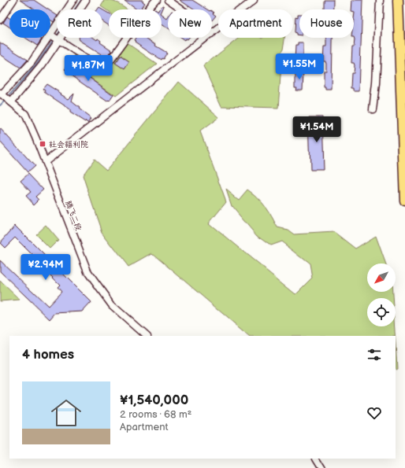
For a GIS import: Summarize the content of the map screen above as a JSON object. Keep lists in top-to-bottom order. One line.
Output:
{"streets":{"street":["腾飞二段"]},"places":{"transit":["社会福利院"]},"north":"bottom left","page":{"chip":["Buy","Rent","Filters","New","Apartment","House"],"price":["¥1.55M","¥1.87M","¥1.54M","¥2.94M"],"heading":"4 homes","list":[{"name":"¥1,540,000","note":"2 rooms · 68 m² · Apartment"}]}}
